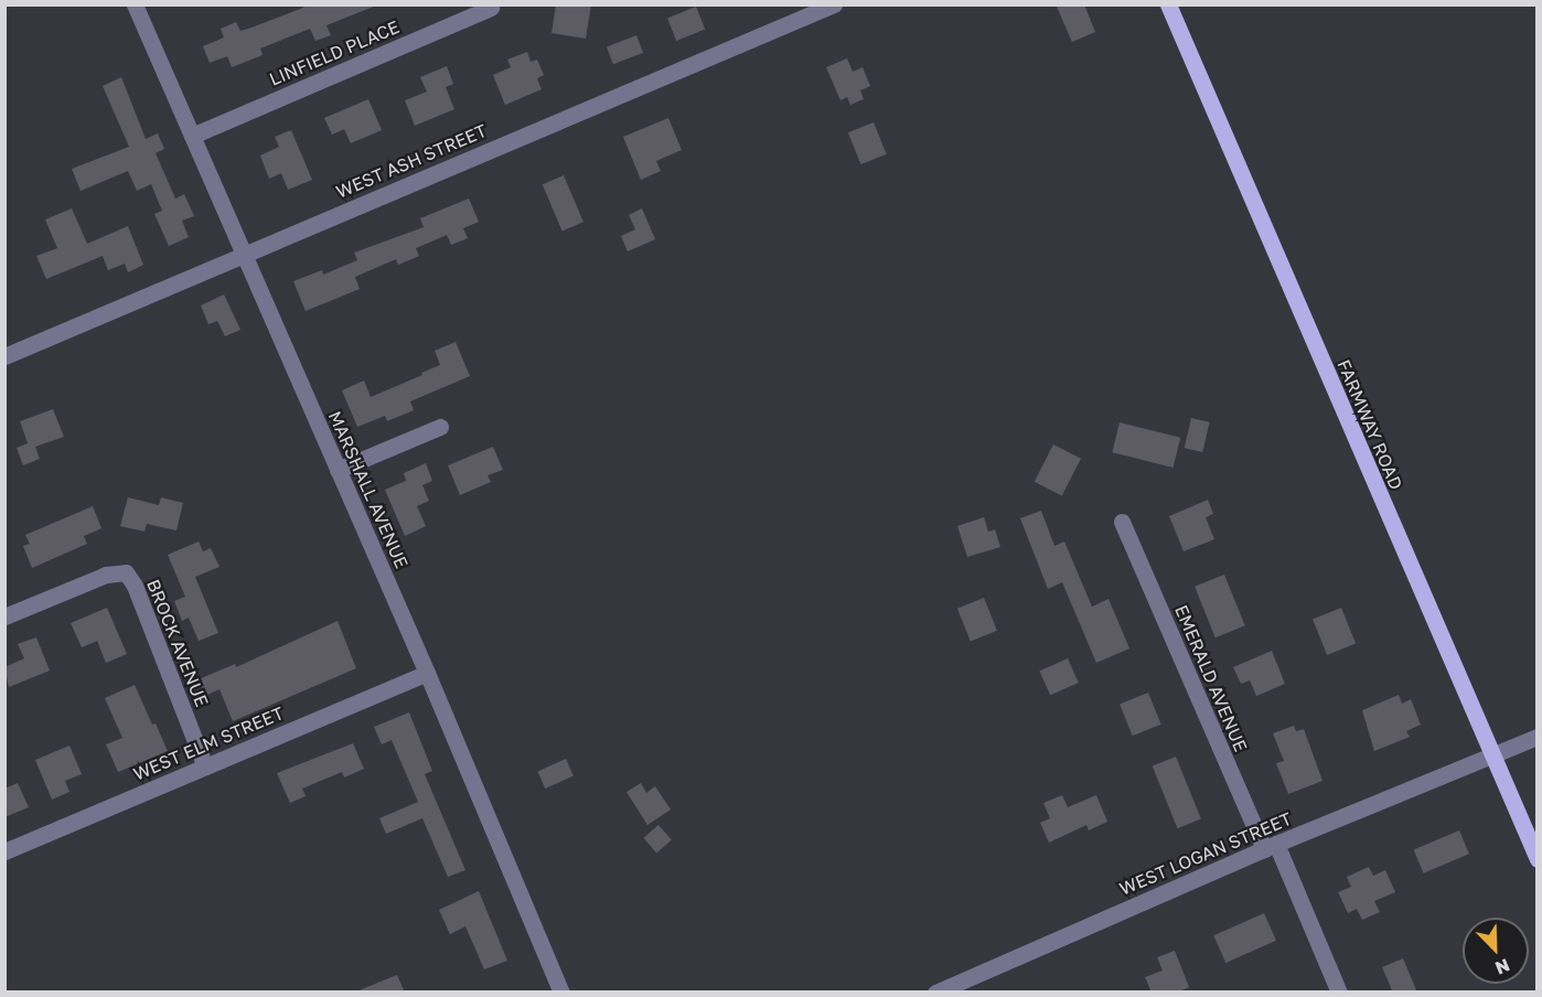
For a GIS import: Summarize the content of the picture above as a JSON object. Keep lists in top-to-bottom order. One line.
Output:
{"streets":{"main road":["FARMWAY ROAD"],"street":["LINFIELD PLACE","WEST ASH STREET","MARSHALL AVENUE","BROCK AVENUE","EMERALD AVENUE","WEST ELM STREET","WEST LOGAN STREET"]},"crossings":[["LINFIELD PLACE","MARSHALL AVENUE"],["WEST ASH STREET","MARSHALL AVENUE"],["FARMWAY ROAD","WEST LOGAN STREET"],["MARSHALL AVENUE","WEST ELM STREET"],["BROCK AVENUE","WEST ELM STREET"],["EMERALD AVENUE","WEST LOGAN STREET"]],"north":"bottom right"}
